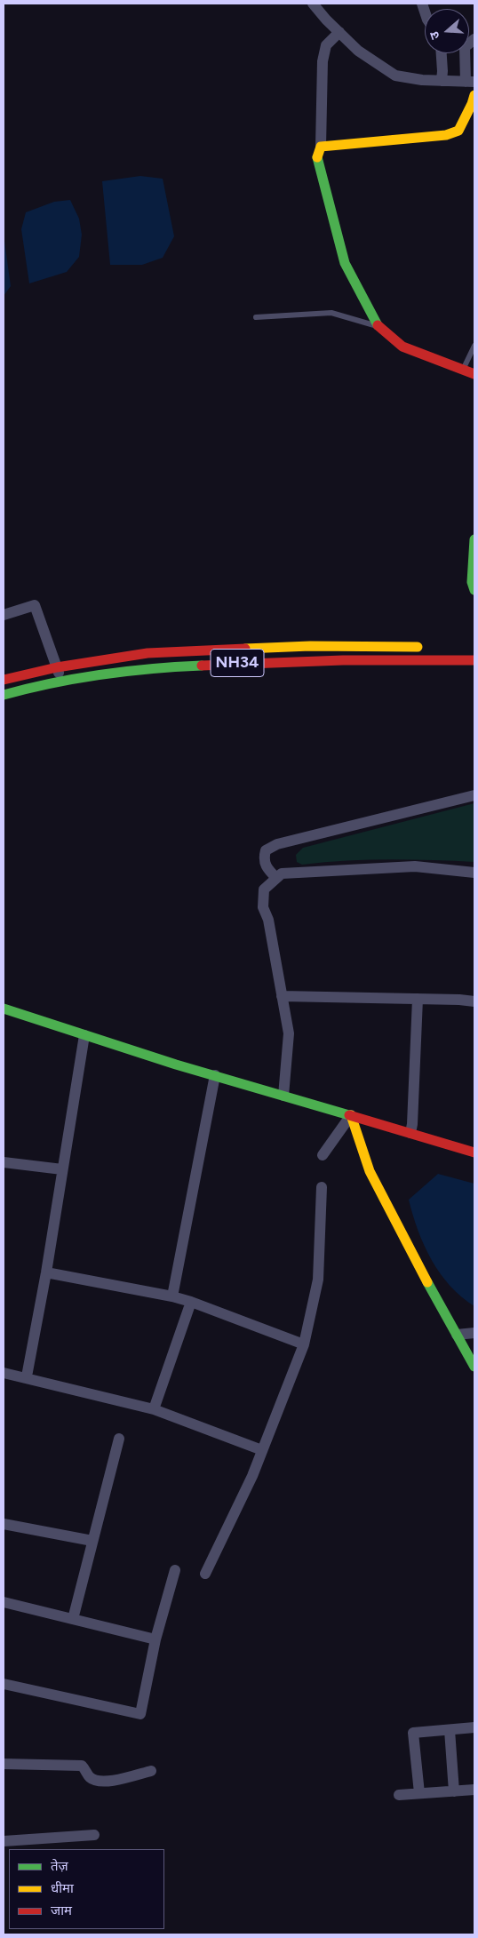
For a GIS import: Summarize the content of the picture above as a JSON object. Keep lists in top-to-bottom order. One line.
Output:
{"streets":{"main road":["NH34"]},"legend":["तेज़","धीमा","जाम"],"north":"left"}
